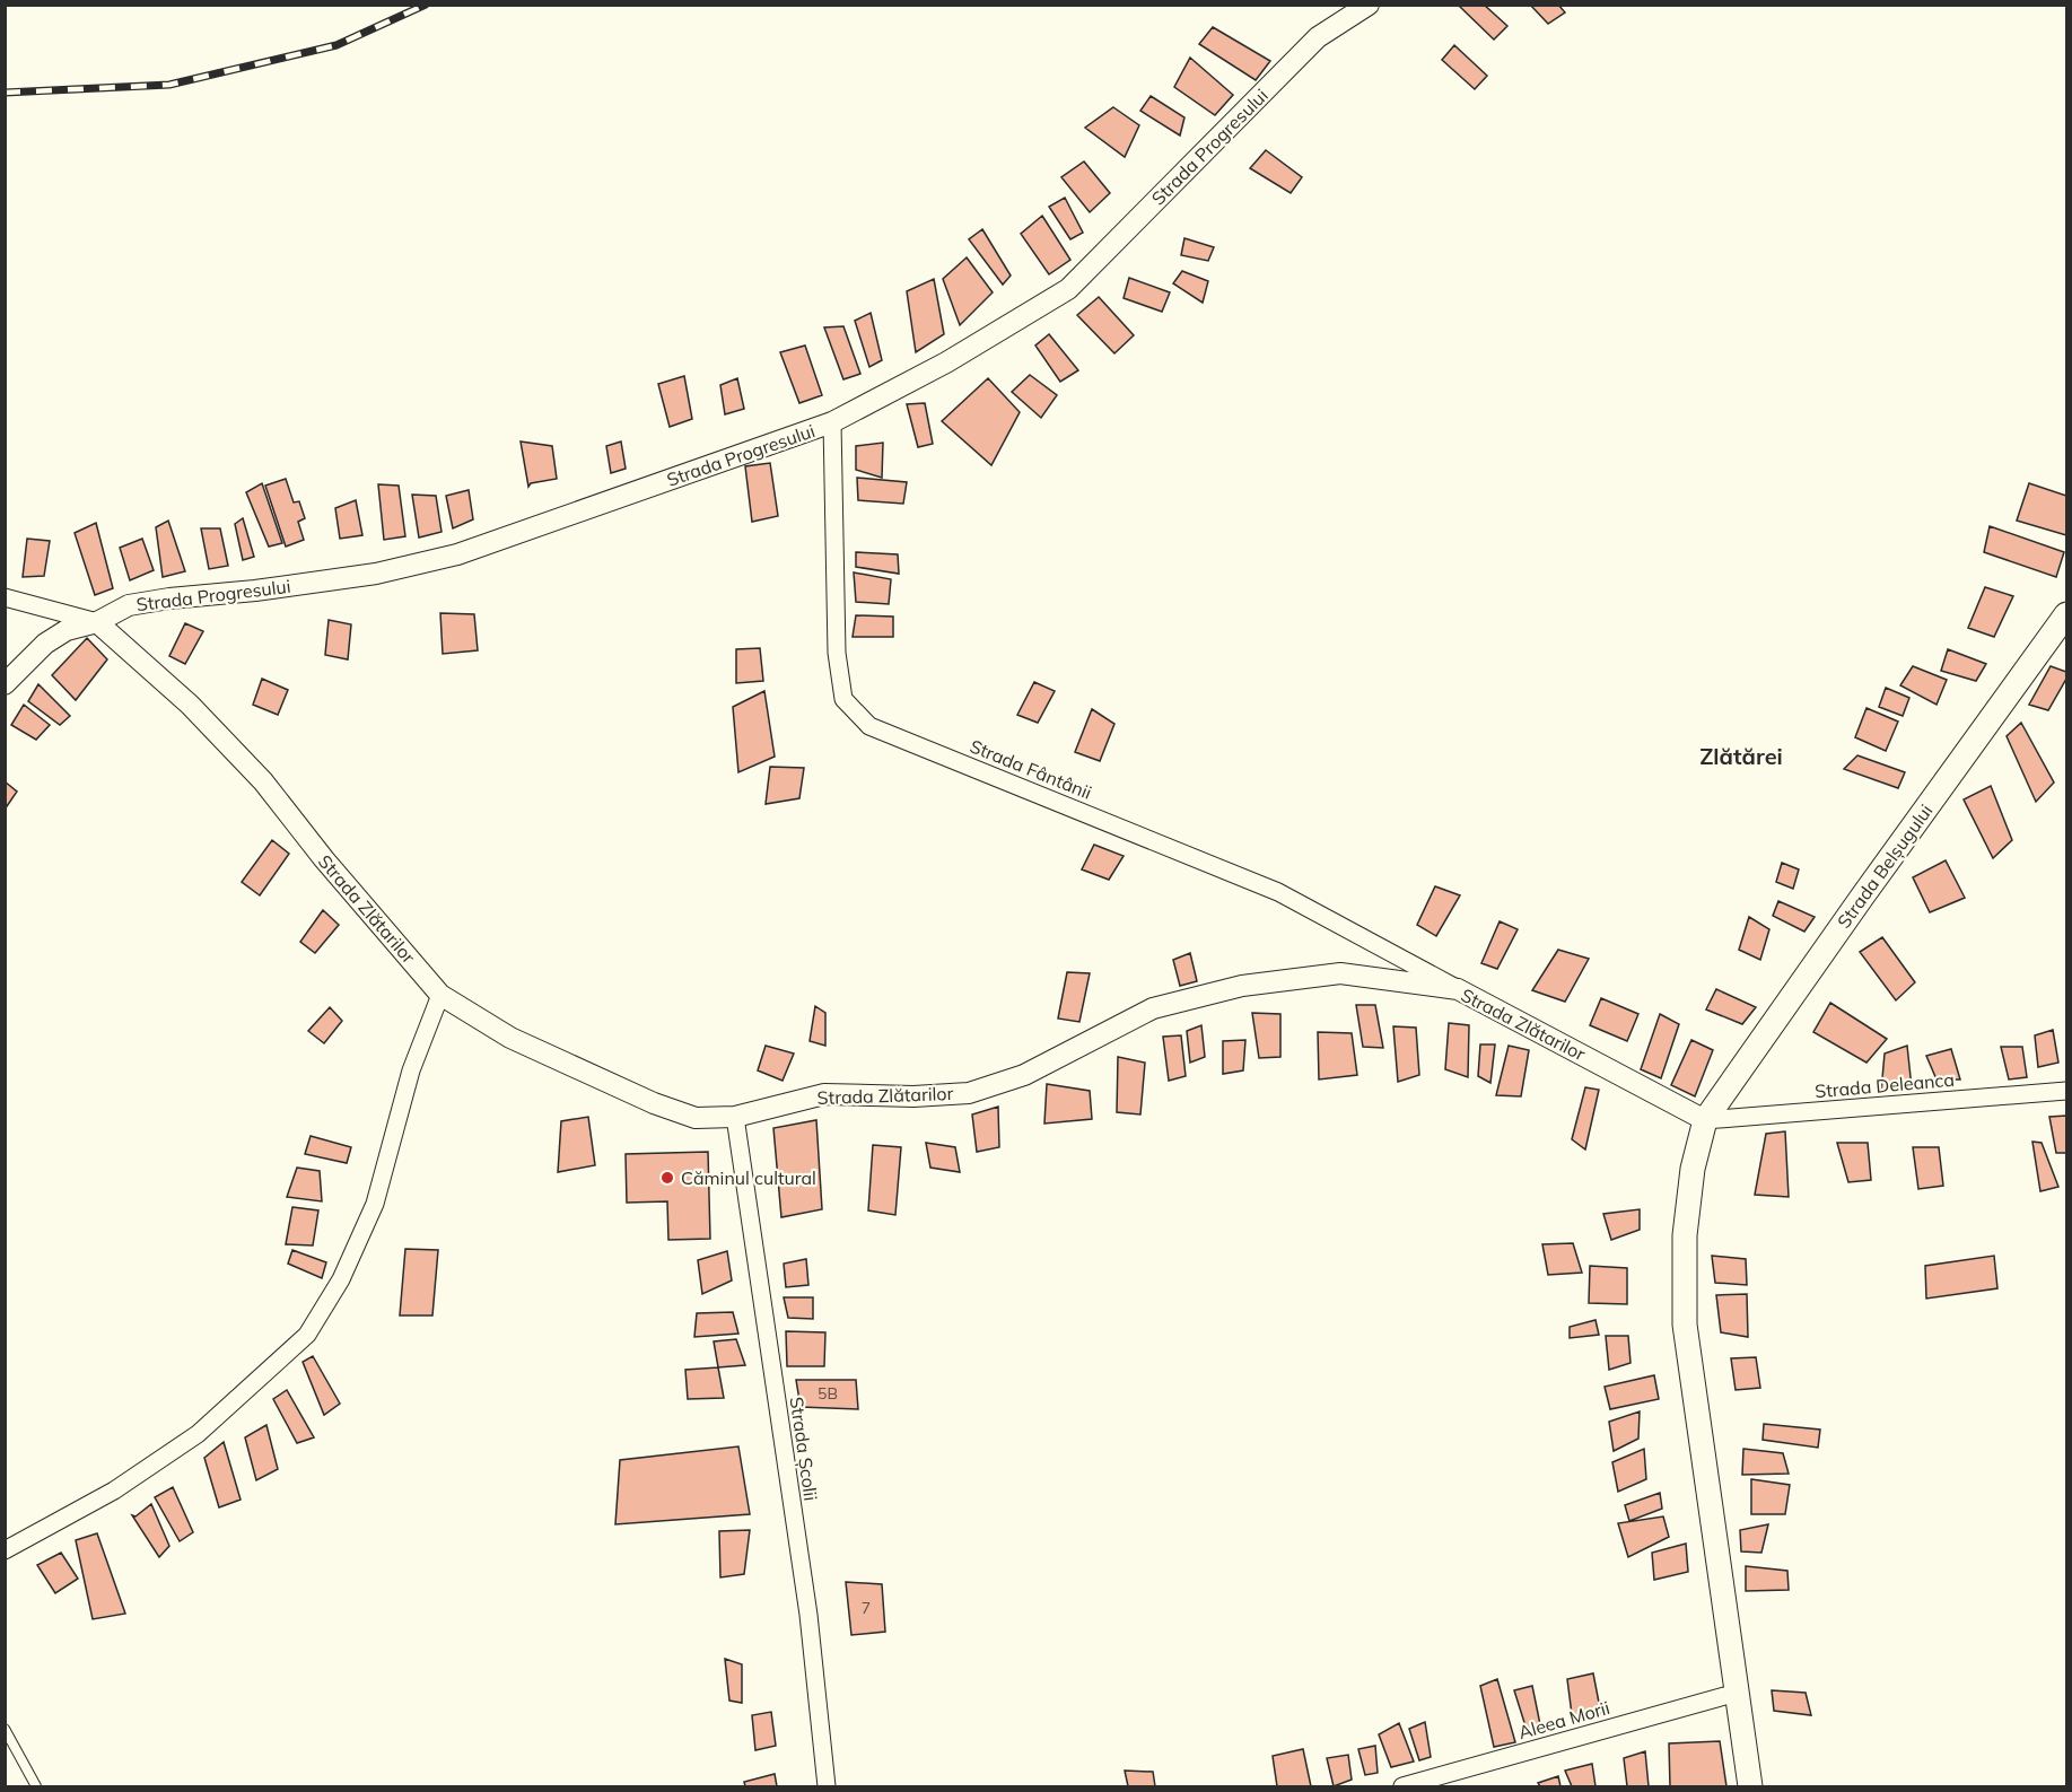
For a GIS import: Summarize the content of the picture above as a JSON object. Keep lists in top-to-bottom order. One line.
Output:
{"streets":{"main road":["Strada Belșugului"],"street":["Strada Progresului","Strada Fântânii","Strada Zlătarilor","Strada Deleanca","Strada Școlii","Aleea Morii"]},"crossings":[["Strada Progresului","Strada Fântânii"],["Strada Progresului","Strada Zlătarilor"],["Strada Fântânii","Strada Zlătarilor"],["Strada Belșugului","Strada Zlătarilor"],["Strada Belșugului","Strada Deleanca"],["Strada Zlătarilor","Strada Deleanca"],["Strada Zlătarilor","Strada Școlii"]],"districts":["Zlătărei"],"places":["Căminul cultural"],"house_numbers":["5B","7"]}
